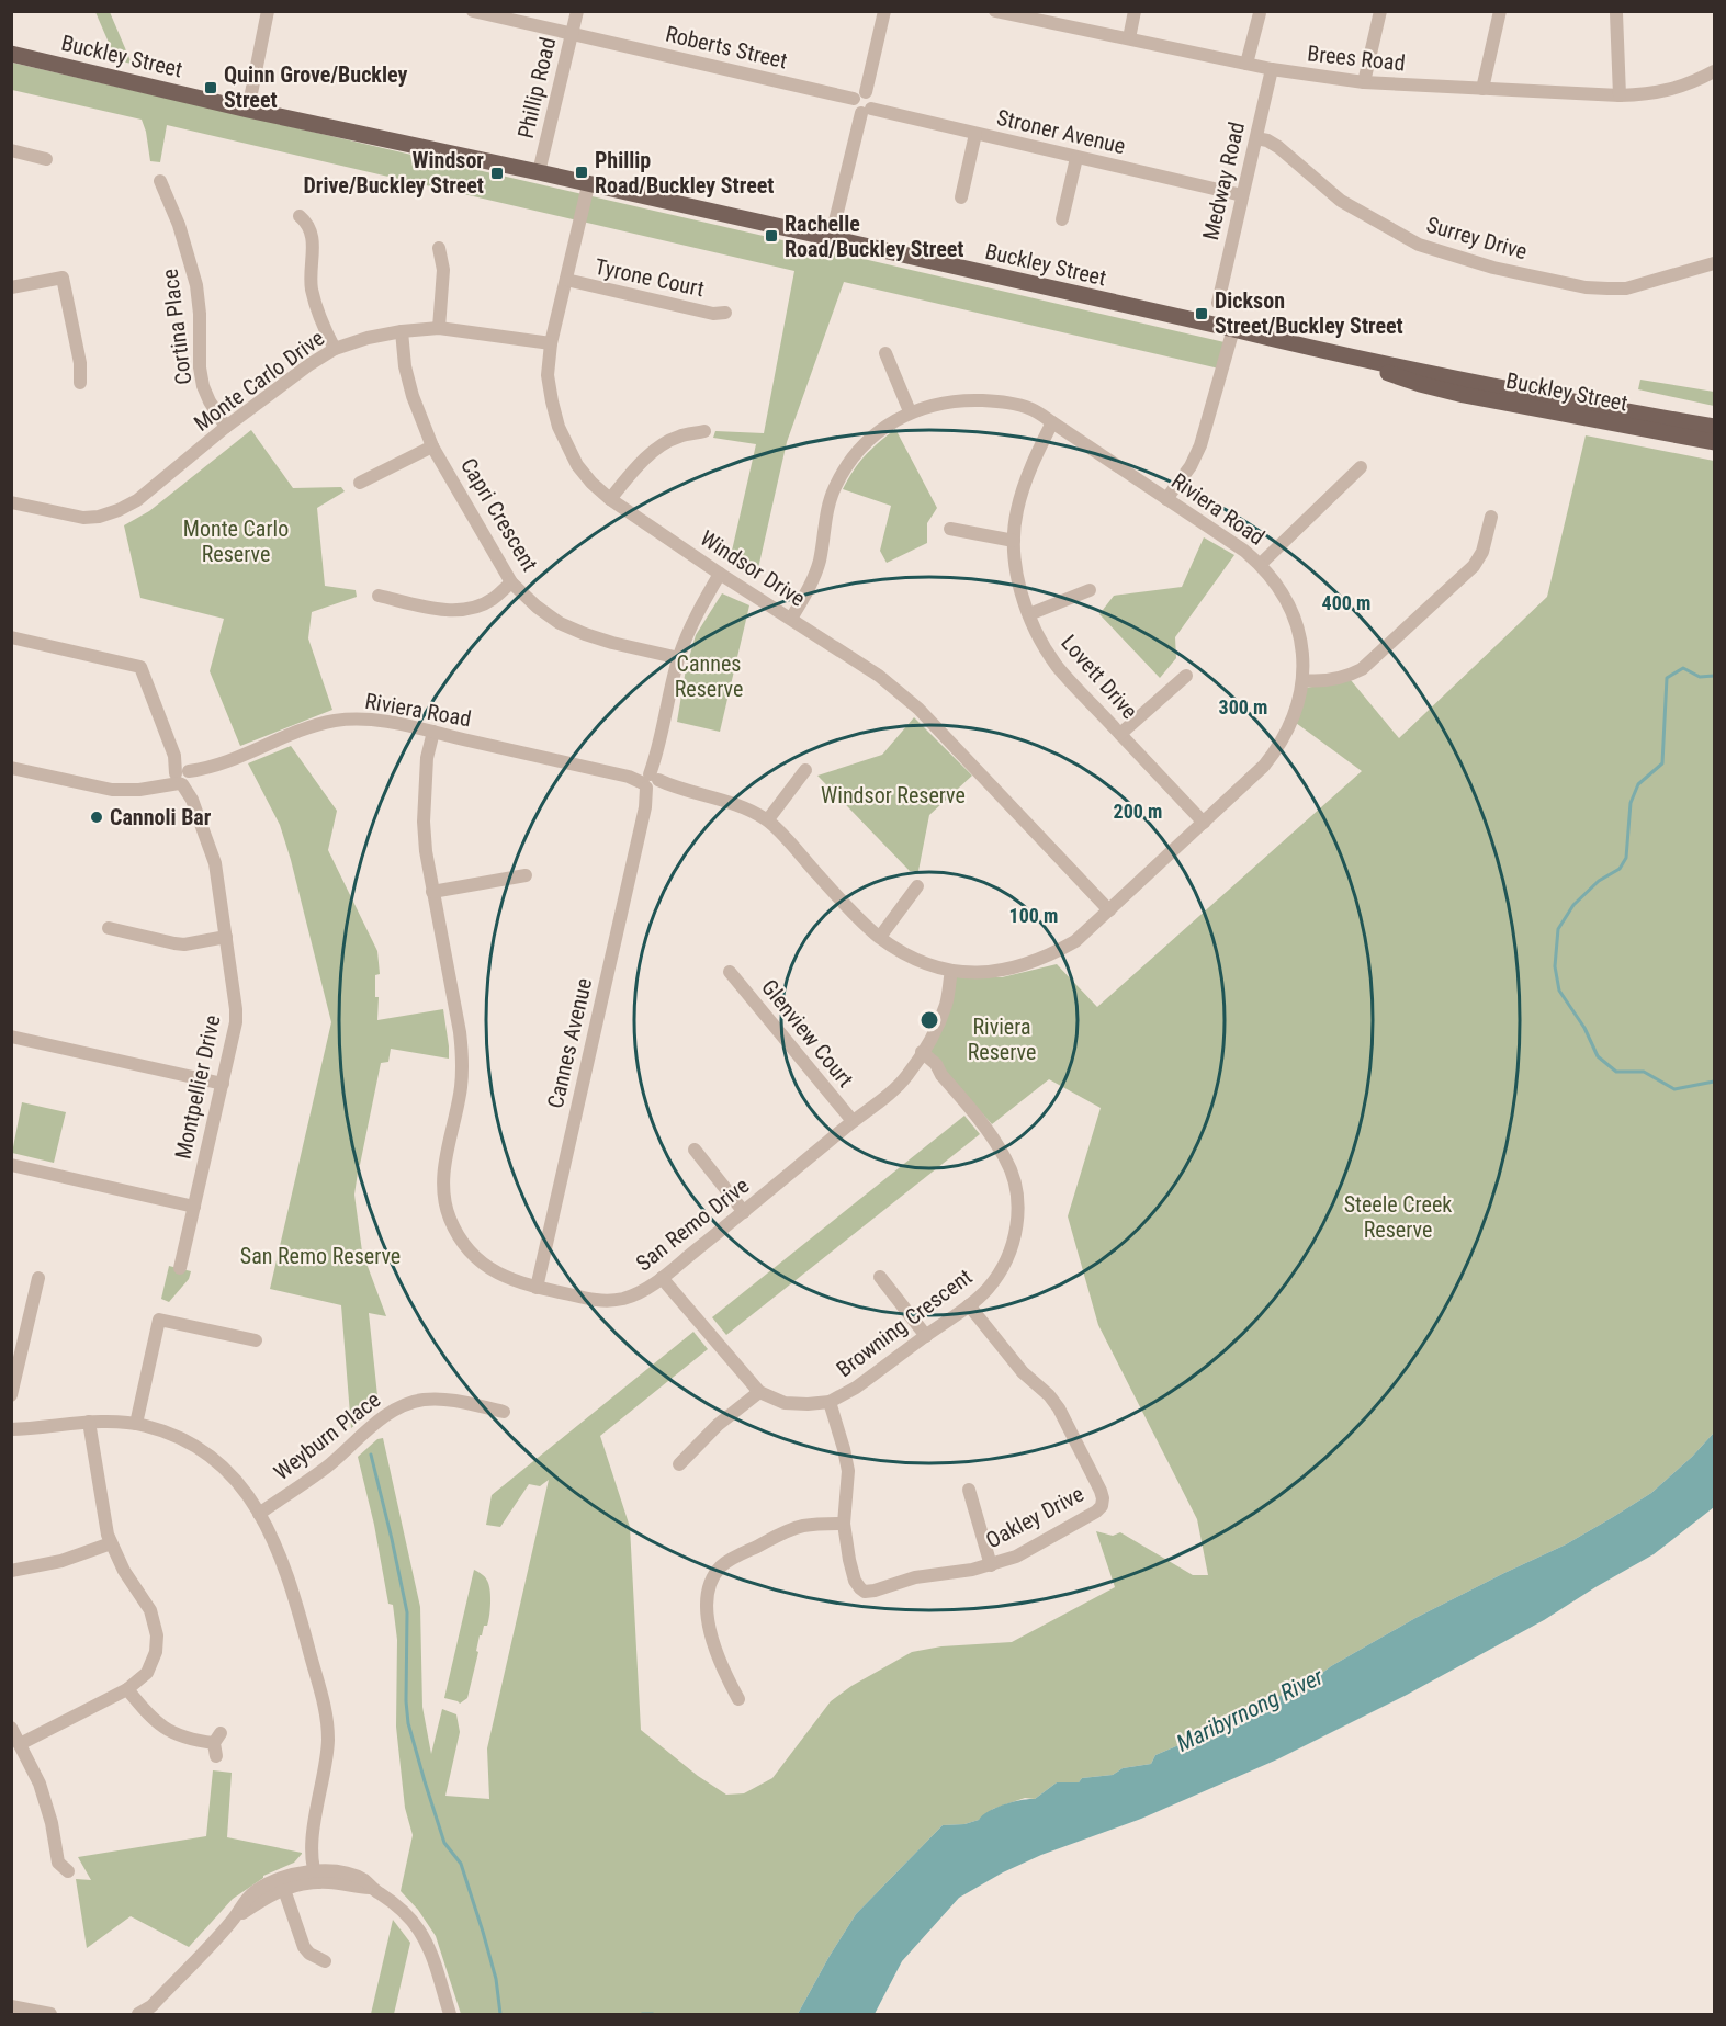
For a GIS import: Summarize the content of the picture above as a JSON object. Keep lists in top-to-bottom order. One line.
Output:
{"streets":{"main road":["Buckley Street"],"street":["Roberts Street","Brees Road","Phillip Road","Stroner Avenue","Medway Road","Surrey Drive","Tyrone Court","Cortina Place","Monte Carlo Drive","Riviera Road","Capri Crescent","Windsor Drive","Lovett Drive","Glenview Court","Cannes Avenue","Montpellier Drive","San Remo Drive","Browning Crescent","Weyburn Place","Oakley Drive"]},"crossings":[["Roberts Street","Phillip Road"],["Buckley Street","Phillip Road"],["Buckley Street","Windsor Drive"],["Brees Road","Medway Road"],["Stroner Avenue","Medway Road"],["Medway Road","Surrey Drive"],["Tyrone Court","Windsor Drive"],["Cortina Place","Monte Carlo Drive"],["Monte Carlo Drive","Capri Crescent"],["Monte Carlo Drive","Windsor Drive"],["Riviera Road","Windsor Drive"],["Riviera Road","Lovett Drive"],["Riviera Road","Cannes Avenue"],["Riviera Road","Montpellier Drive"],["Riviera Road","San Remo Drive"],["Capri Crescent","Cannes Avenue"],["Windsor Drive","Cannes Avenue"],["Glenview Court","San Remo Drive"],["Cannes Avenue","San Remo Drive"],["San Remo Drive","Browning Crescent"],["Browning Crescent","Oakley Drive"]],"water":["Maribyrnong River"],"parks":["Monte Carlo Reserve","Cannes Reserve","Windsor Reserve","Riviera Reserve","Steele Creek Reserve","San Remo Reserve"],"places":{"transit":["Quinn Grove/Buckley Street","Phillip Road/Buckley Street","Windsor Drive/Buckley Street","Rachelle Road/Buckley Street","Dickson Street/Buckley Street"],"other":["Cannoli Bar"]},"rings":["400 m","300 m","200 m","100 m"]}
